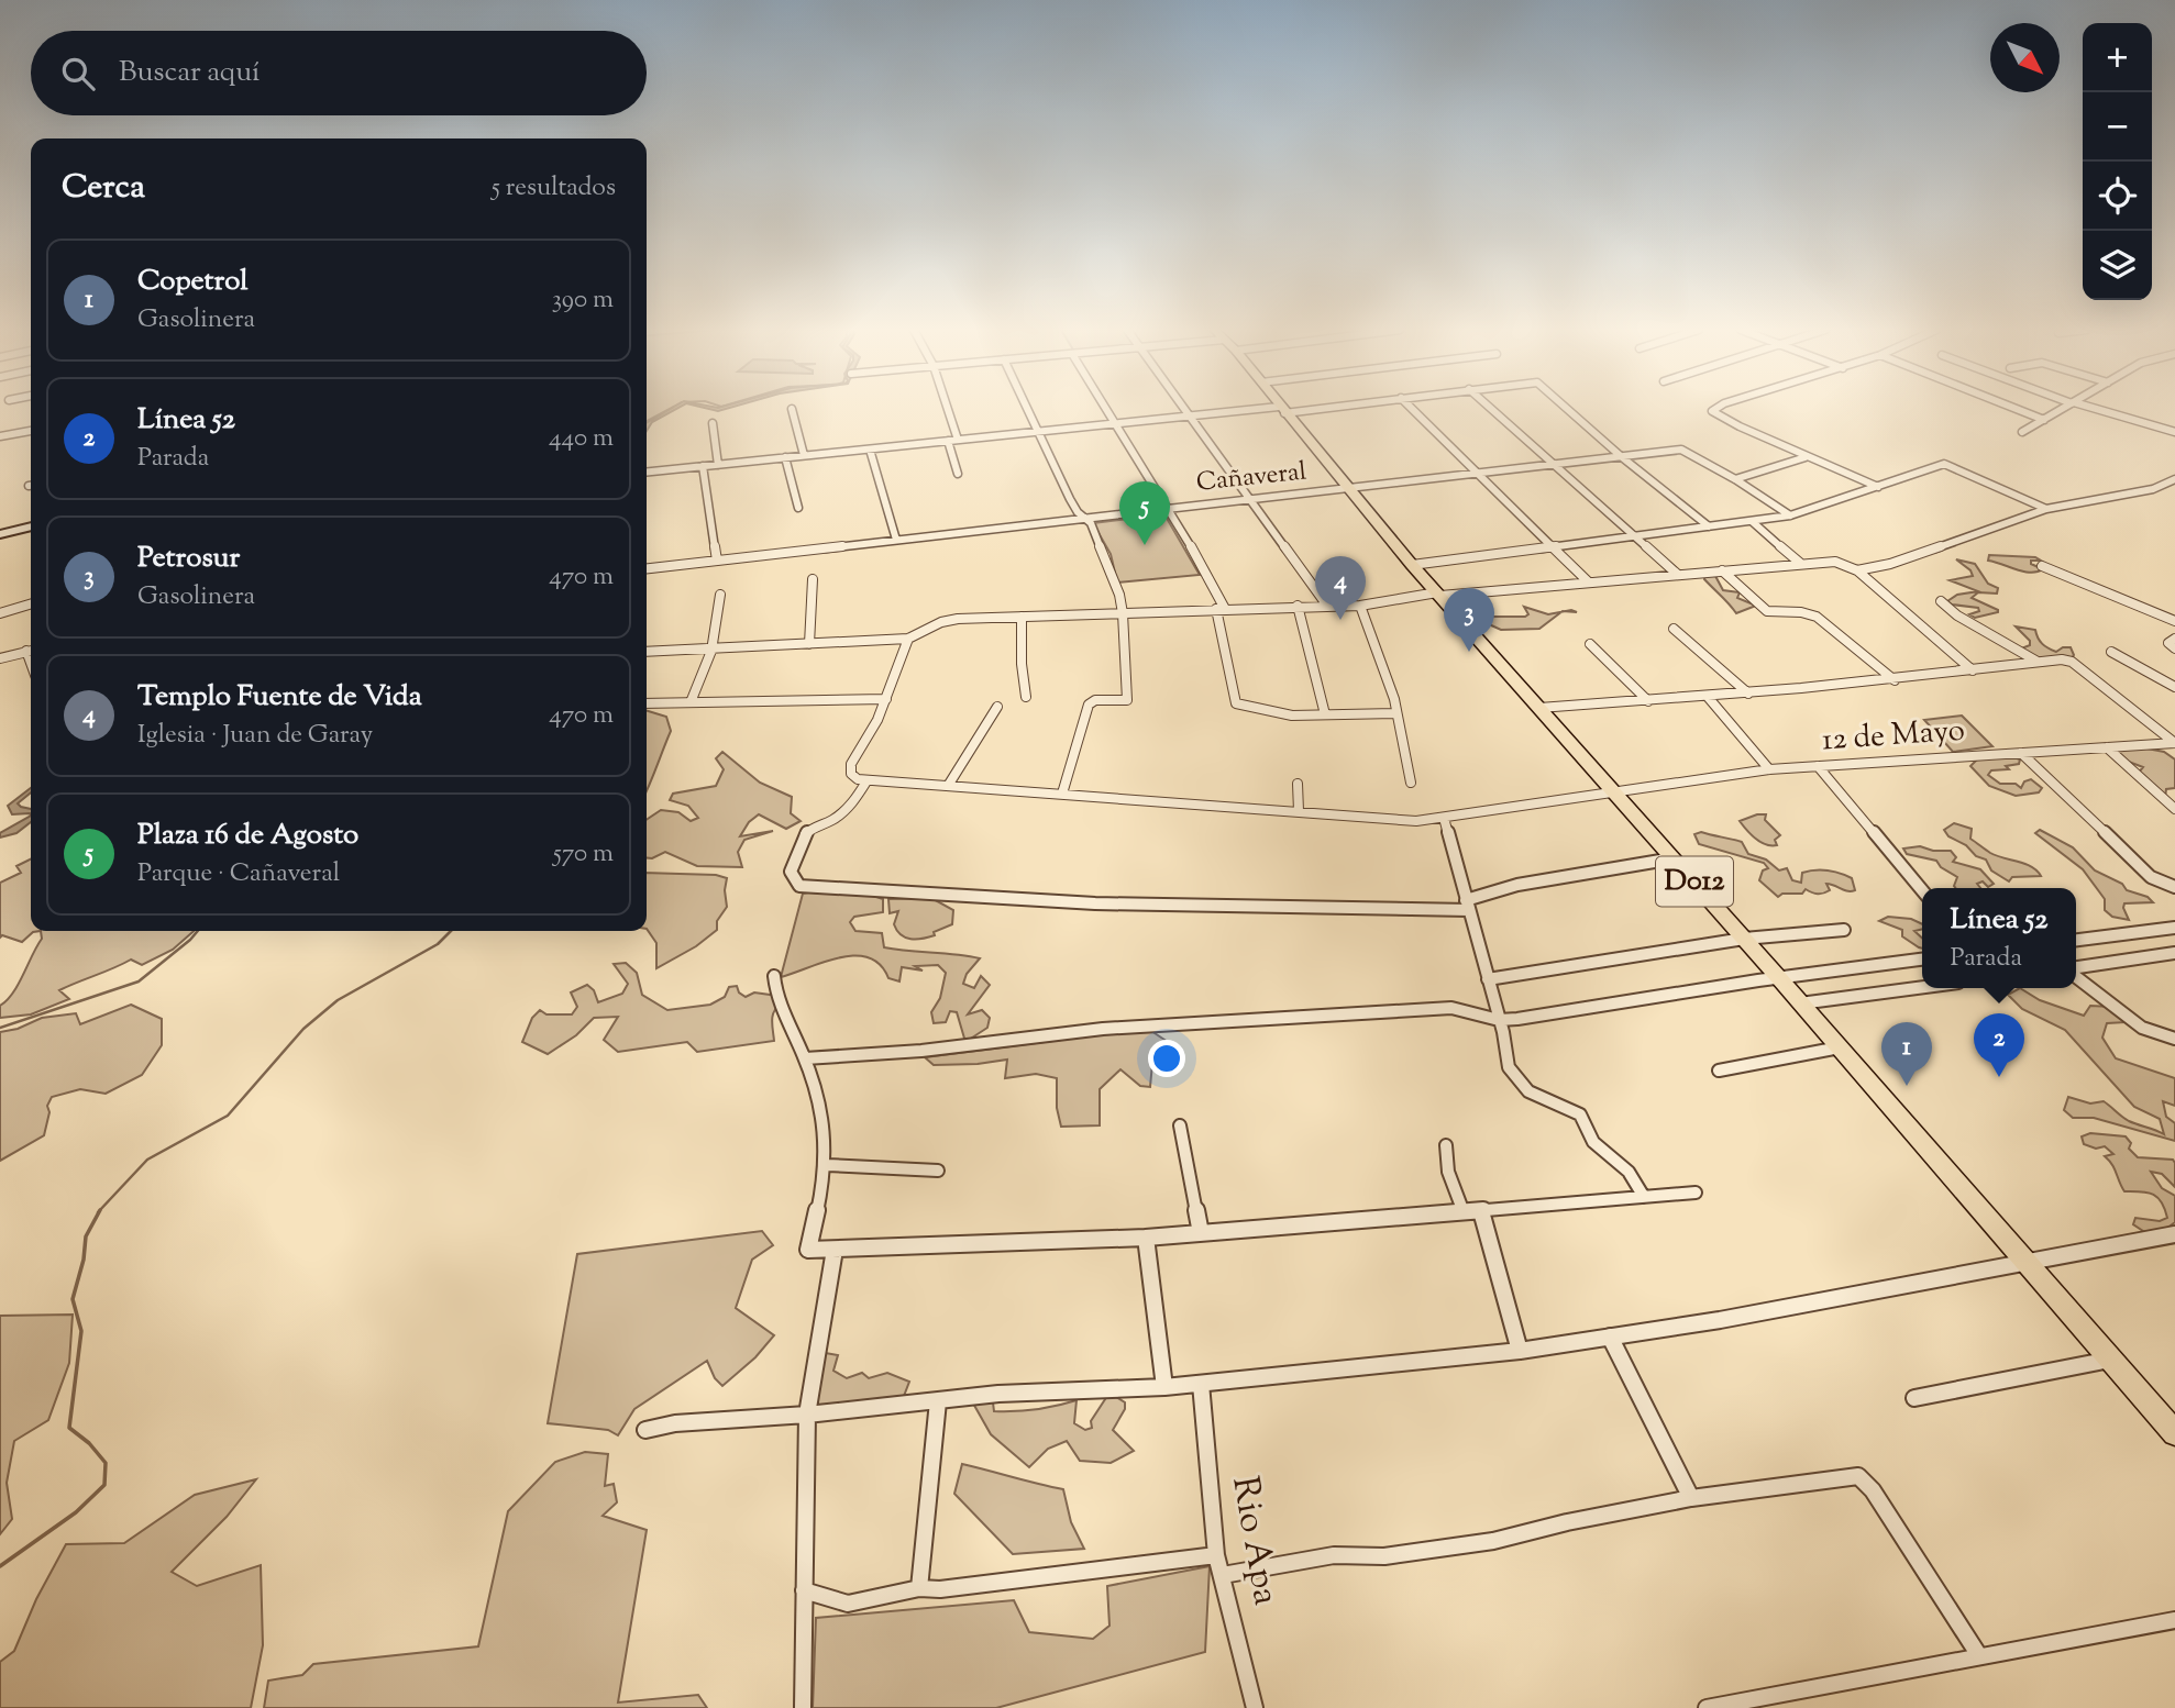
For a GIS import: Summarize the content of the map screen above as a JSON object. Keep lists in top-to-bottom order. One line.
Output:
{"streets":{"main road":["D012"],"street":["Cañaveral","12 de Mayo","Rio Apa"]},"crossings":[["Cañaveral","D012"],["12 de Mayo","D012"]],"north":"bottom right","page":{"map_buttons":["+","−"],"search":"Buscar aquí","heading":["Cerca","5 resultados"],"list":[{"mark":"1","name":"Copetrol","note":"Gasolinera","value":"390 m"},{"mark":"2","name":"Línea 52","note":"Parada","value":"440 m"},{"mark":"3","name":"Petrosur","note":"Gasolinera","value":"470 m"},{"mark":"4","name":"Templo Fuente de Vida","note":"Iglesia · Juan de Garay","value":"470 m"},{"mark":"5","name":"Plaza 16 de Agosto","note":"Parque · Cañaveral","value":"570 m"}],"pins":["5","4","3","2","1"],"popup":["Línea 52","Parada"]}}
